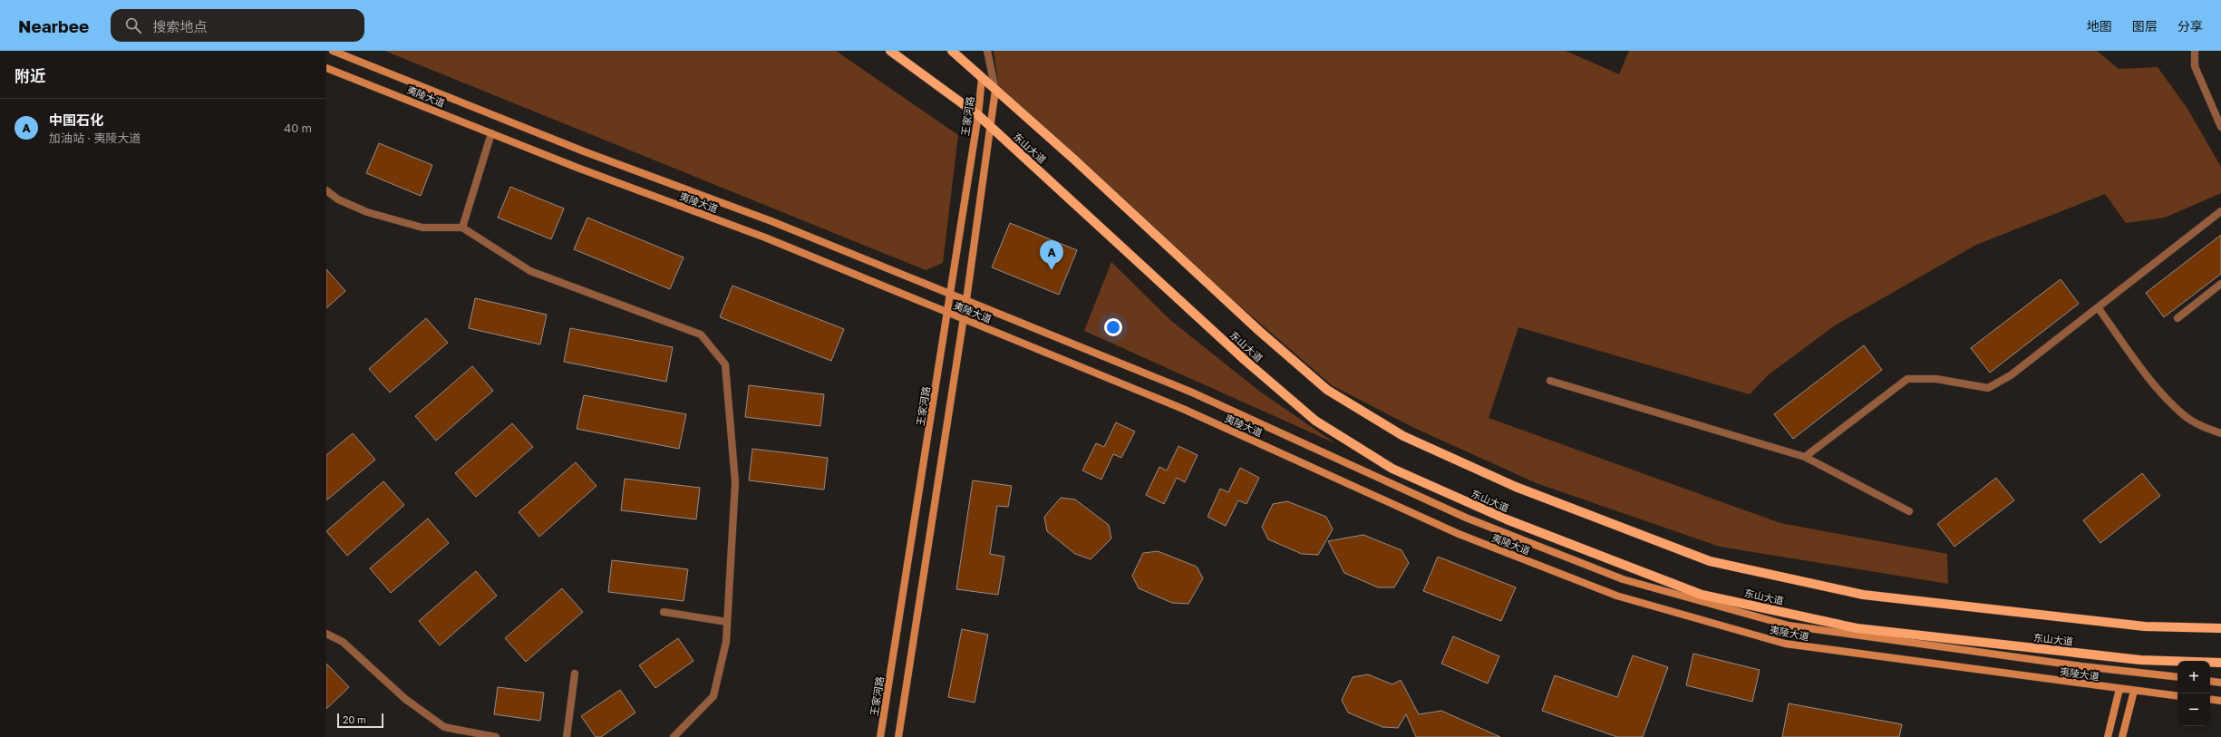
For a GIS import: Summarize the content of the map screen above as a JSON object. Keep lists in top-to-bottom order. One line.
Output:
{"streets":{"main road":["夷陵大道","王家河路","东山大道"]},"crossings":[["夷陵大道","王家河路"],["王家河路","东山大道"]],"scale_bar":"20 m","page":{"header":"Nearbee","search":"搜索地点","nav":["地图","图层","分享"],"heading":"附近","list":[{"mark":"A","name":"中国石化","note":"加油站 · 夷陵大道","value":"40 m"}],"pins":"A","map_buttons":["+","−"],"scale":"20 m"}}
